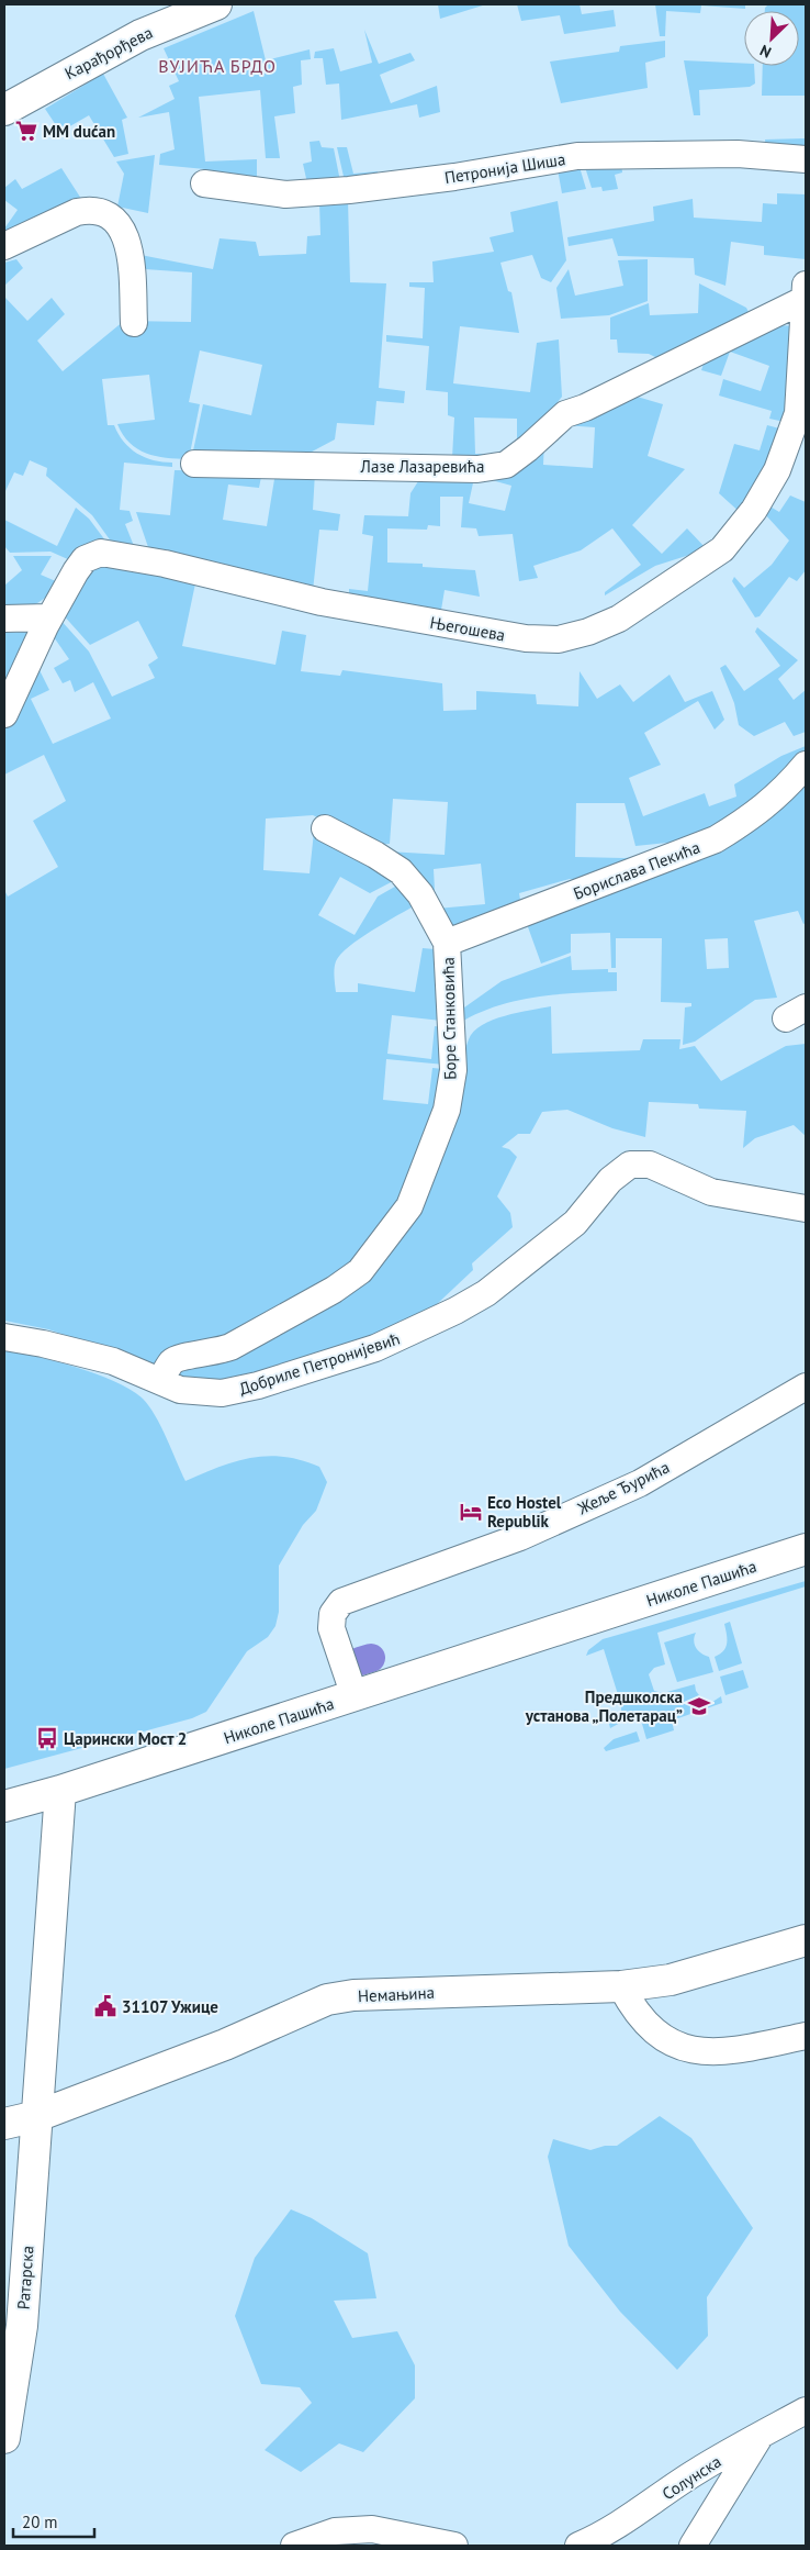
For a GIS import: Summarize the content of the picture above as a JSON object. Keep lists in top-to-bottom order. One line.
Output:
{"streets":{"main road":["Карађорђева","Николе Пашића","Немањина","Ратарска"],"street":["Петронија Шиша","Лазе Лазаревића","Његошева","Борислава Пекића","Боре Станковића","Добриле Петронијевић","Жеље Ђурића","Солунска"]},"crossings":[["Лазе Лазаревића","Његошева"],["Борислава Пекића","Боре Станковића"],["Боре Станковића","Добриле Петронијевић"],["Жеље Ђурића","Николе Пашића"],["Немањина","Ратарска"]],"districts":["ВУЈИЋА БРДО"],"places":{"supermarket":["MM dućan"],"hotel":["Eco Hostel Republik"],"school or university":["Предшколска установа „Полетарац”"],"bus stop":["Царински Мост 2"],"public building":["31107 Ужице"]},"scale_bar":"20 m","north":"bottom left"}
